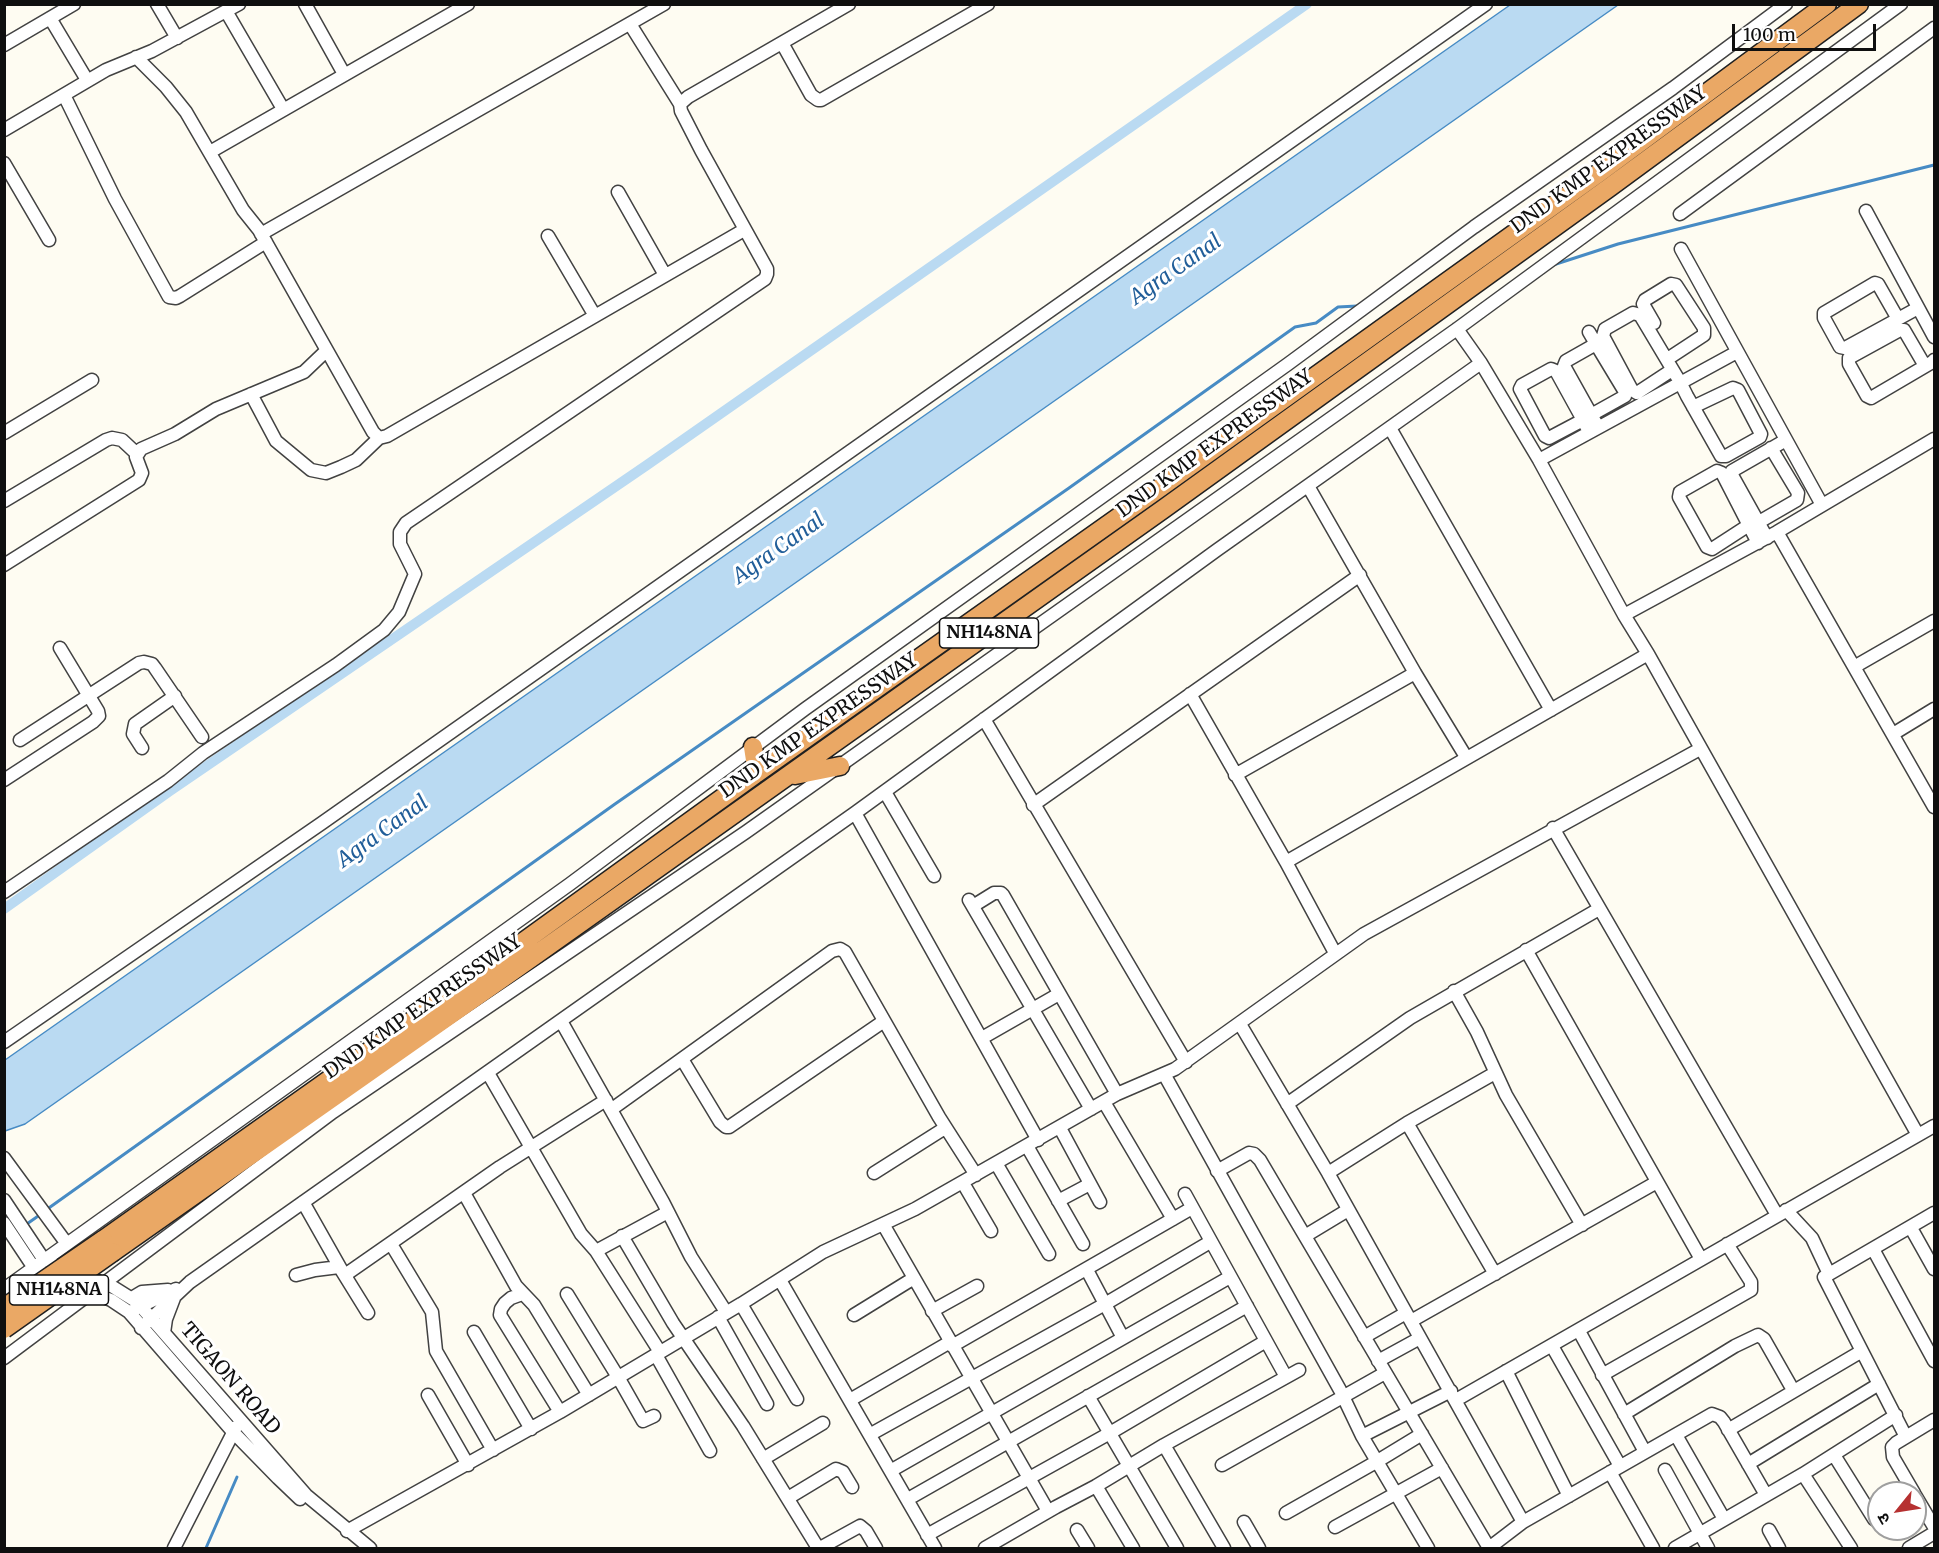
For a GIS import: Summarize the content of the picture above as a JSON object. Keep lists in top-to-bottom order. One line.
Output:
{"streets":{"highway":["DND KMP EXPRESSWAY","NH148NA"],"street":["TIGAON ROAD"]},"water":["Agra Canal"],"scale_bar":"100 m","north":"bottom left"}
